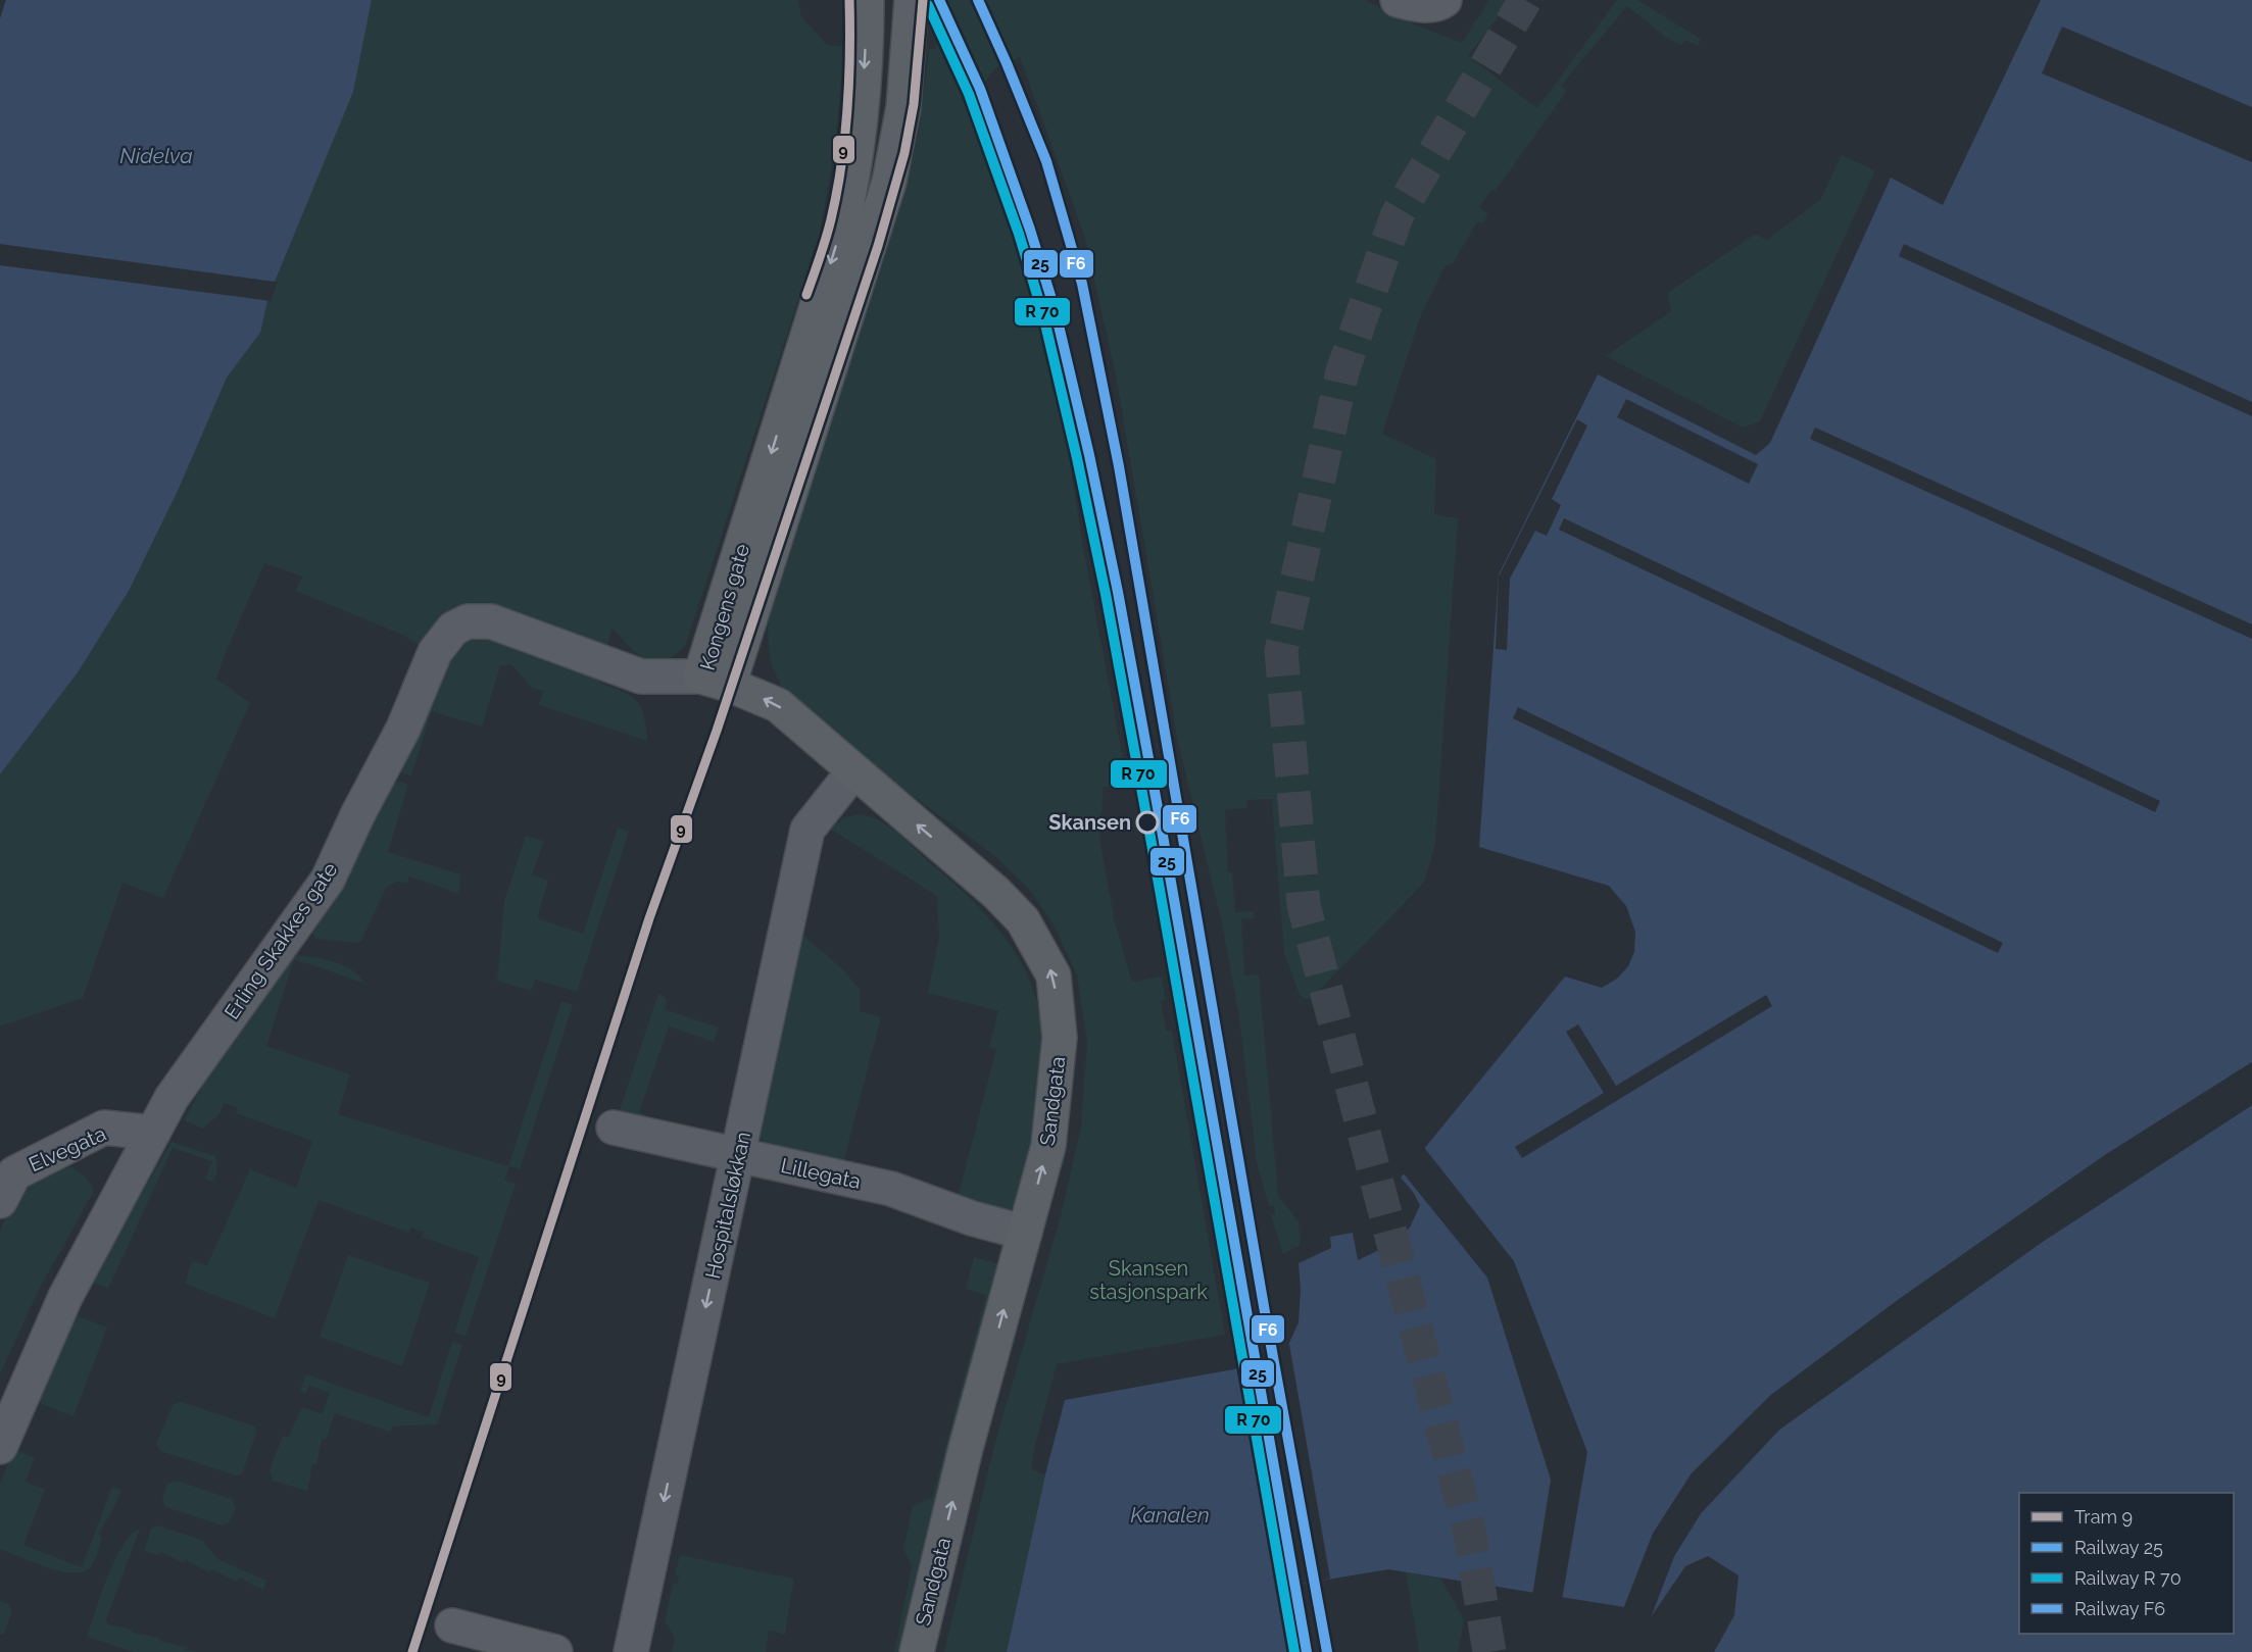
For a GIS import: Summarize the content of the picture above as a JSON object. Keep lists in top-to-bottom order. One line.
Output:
{"streets":{"main road":["Kongens gate","Sandgata"],"street":["Erling Skakkes gate","Elvegata","Lillegata","Hospitalsløkkan"]},"crossings":[["Kongens gate","Erling Skakkes gate"],["Kongens gate","Sandgata"],["Erling Skakkes gate","Sandgata"],["Erling Skakkes gate","Elvegata"],["Sandgata","Lillegata"],["Sandgata","Hospitalsløkkan"],["Lillegata","Hospitalsløkkan"]],"one_way":["Sandgata","Hospitalsløkkan"],"water":["Nidelva","Kanalen"],"parks":["Skansen stasjonspark"],"places":["Skansen"],"lines":["tram line 9","rail line 25","rail line F6"],"legend":["Tram 9","Railway 25","Railway R 70","Railway F6"]}
